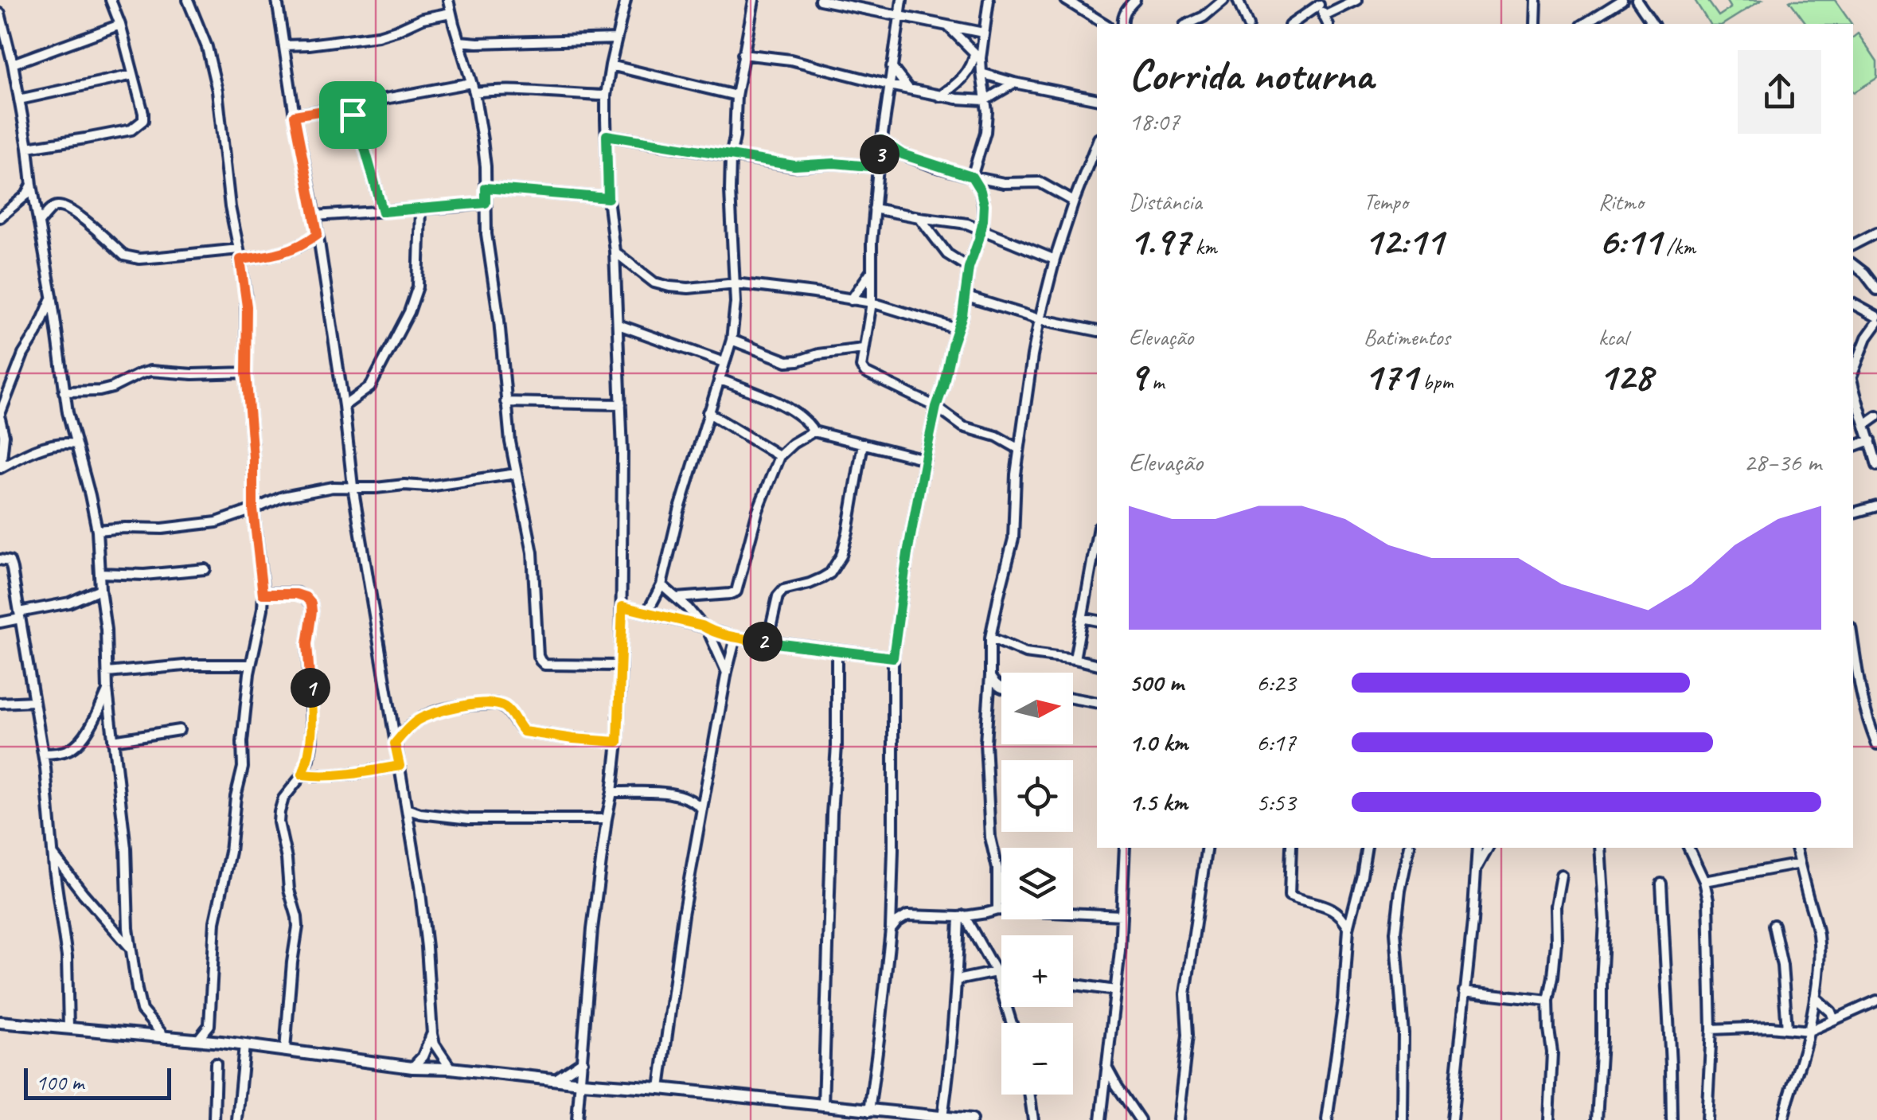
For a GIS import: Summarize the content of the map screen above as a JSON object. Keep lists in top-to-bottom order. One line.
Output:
{"scale_bar":"100 m","north":"right","page":{"heading":["Corrida noturna","18:07"],"pins":["3","2","1"],"stats":[["Distância","1.97 km"],["Tempo","12:11"],["Ritmo","6:11 /km"],["Elevação","9 m"],["Batimentos","171 bpm"],["kcal","128"]],"chart":["Elevação","28–36 m"],"list":[{"name":"500 m","note":"6:23"},{"name":"1.0 km","note":"6:17"},{"name":"1.5 km","note":"5:53"}],"map_buttons":["+","−"],"scale":"100 m"}}
